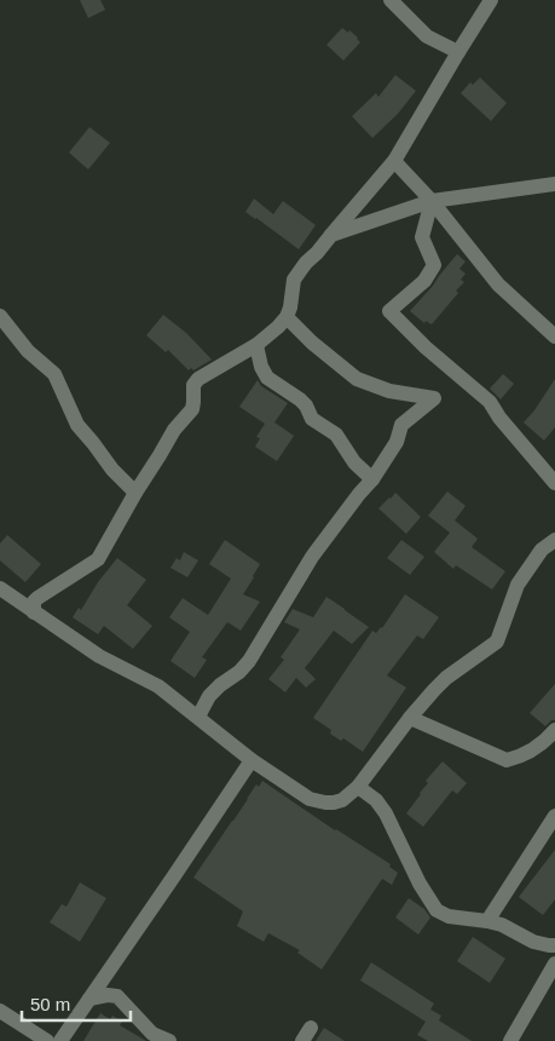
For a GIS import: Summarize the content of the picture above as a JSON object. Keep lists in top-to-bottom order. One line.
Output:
{"scale_bar":"50 m"}
